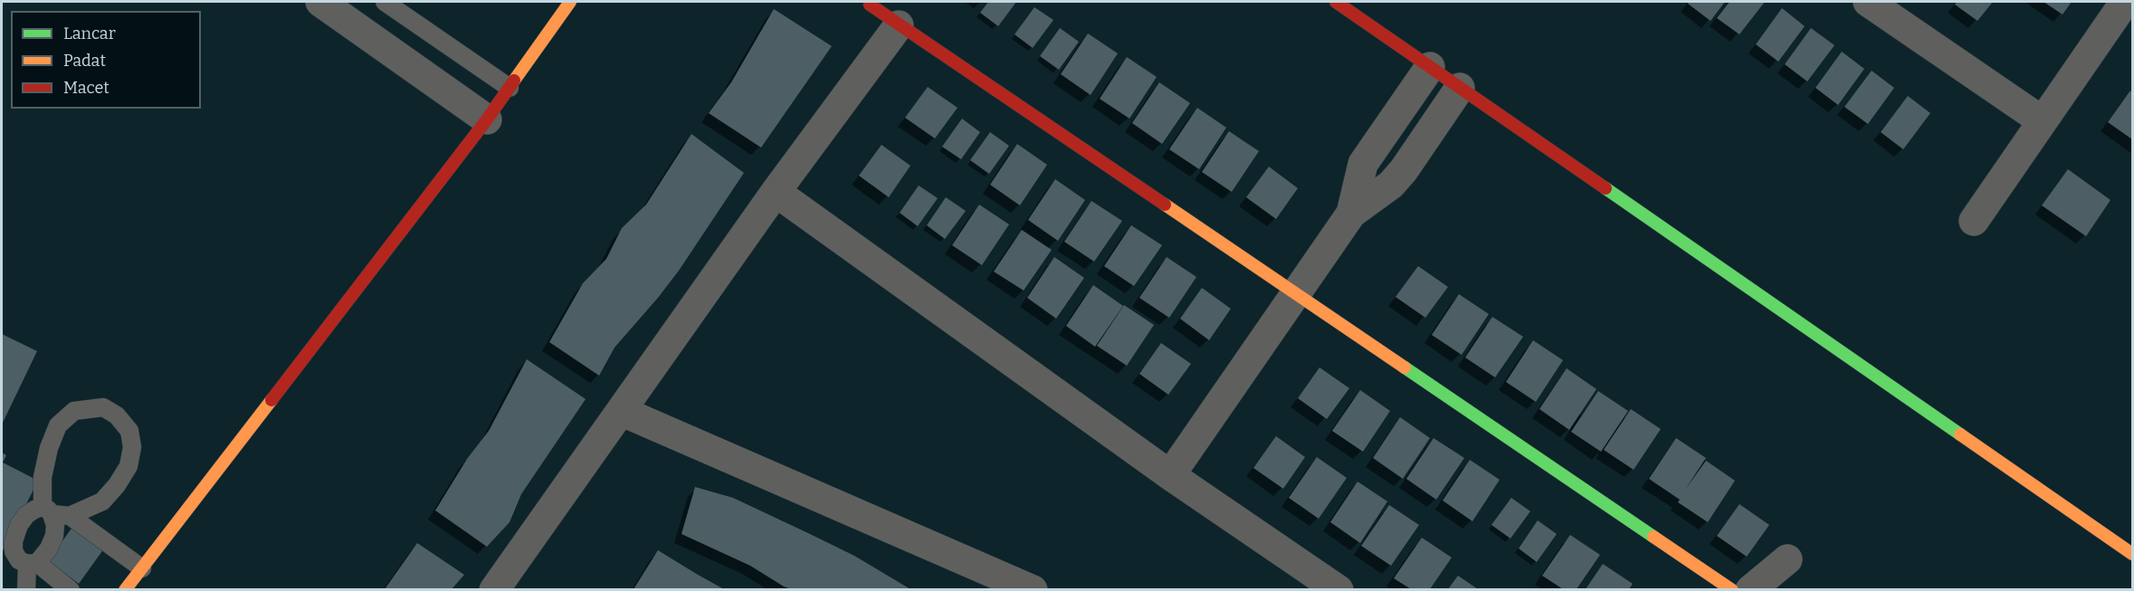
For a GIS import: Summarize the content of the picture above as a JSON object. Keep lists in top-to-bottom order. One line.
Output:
{"legend":["Lancar","Padat","Macet"]}
